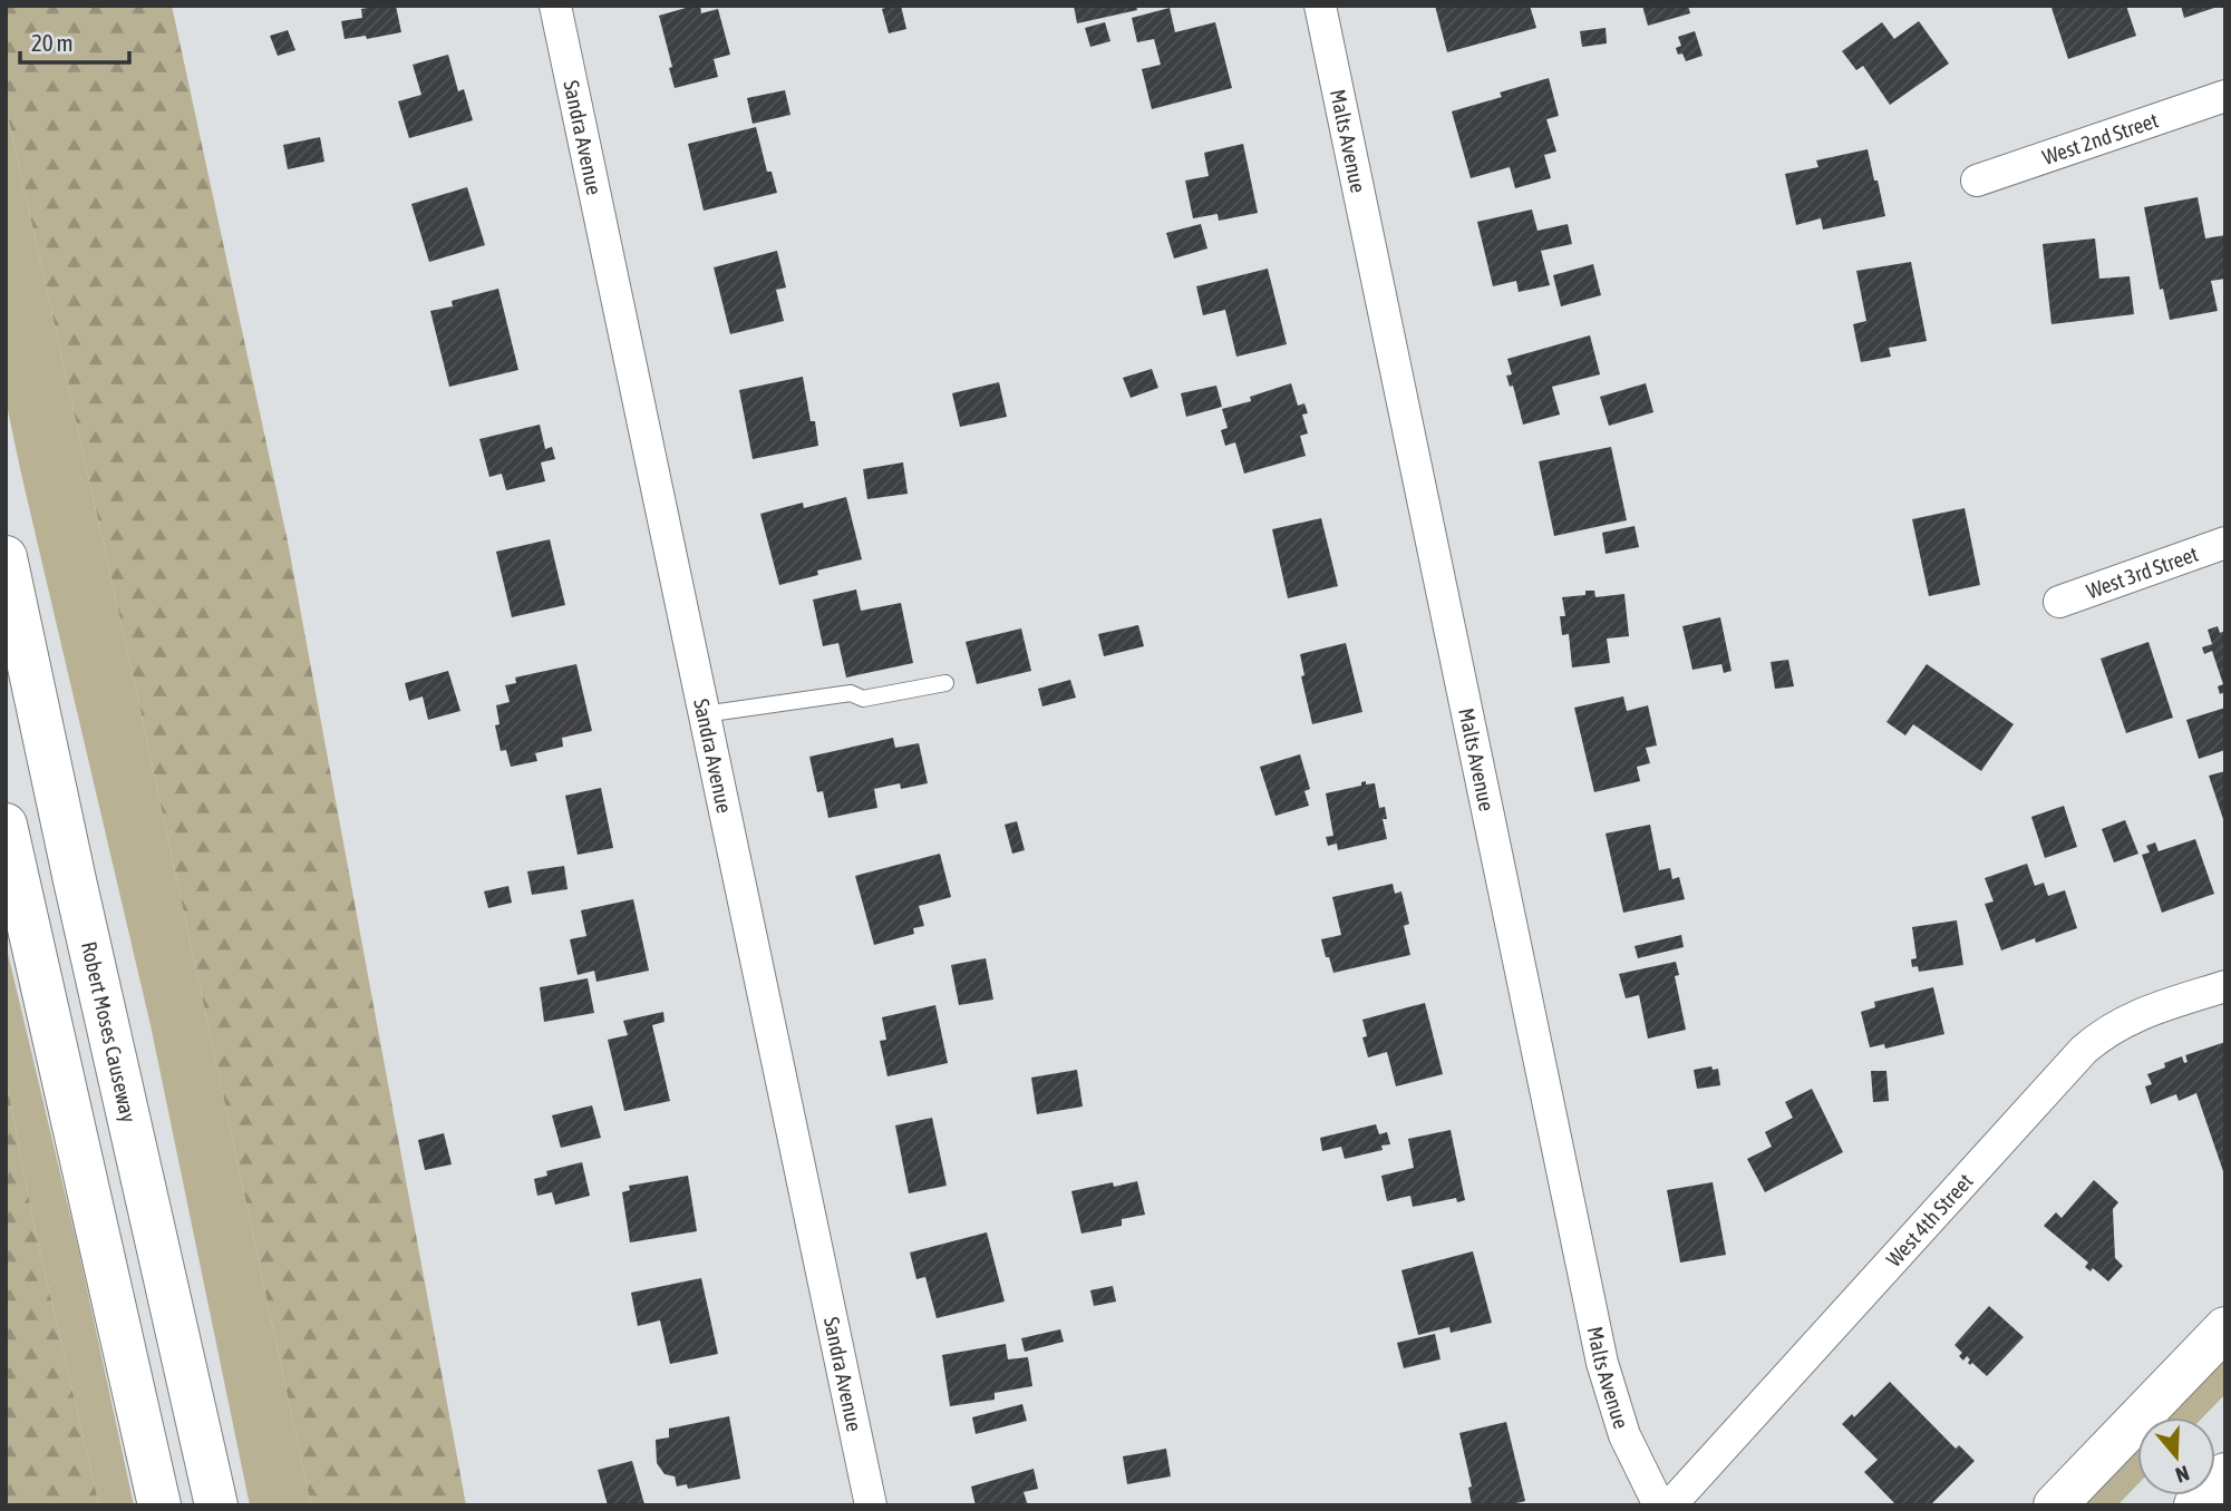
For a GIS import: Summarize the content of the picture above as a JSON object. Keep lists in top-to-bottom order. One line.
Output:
{"streets":{"main road":["Robert Moses Causeway"],"street":["Sandra Avenue","West 2nd Street","Malts Avenue","West 3rd Street","West 4th Street"]},"scale_bar":"20 m","north":"bottom"}
